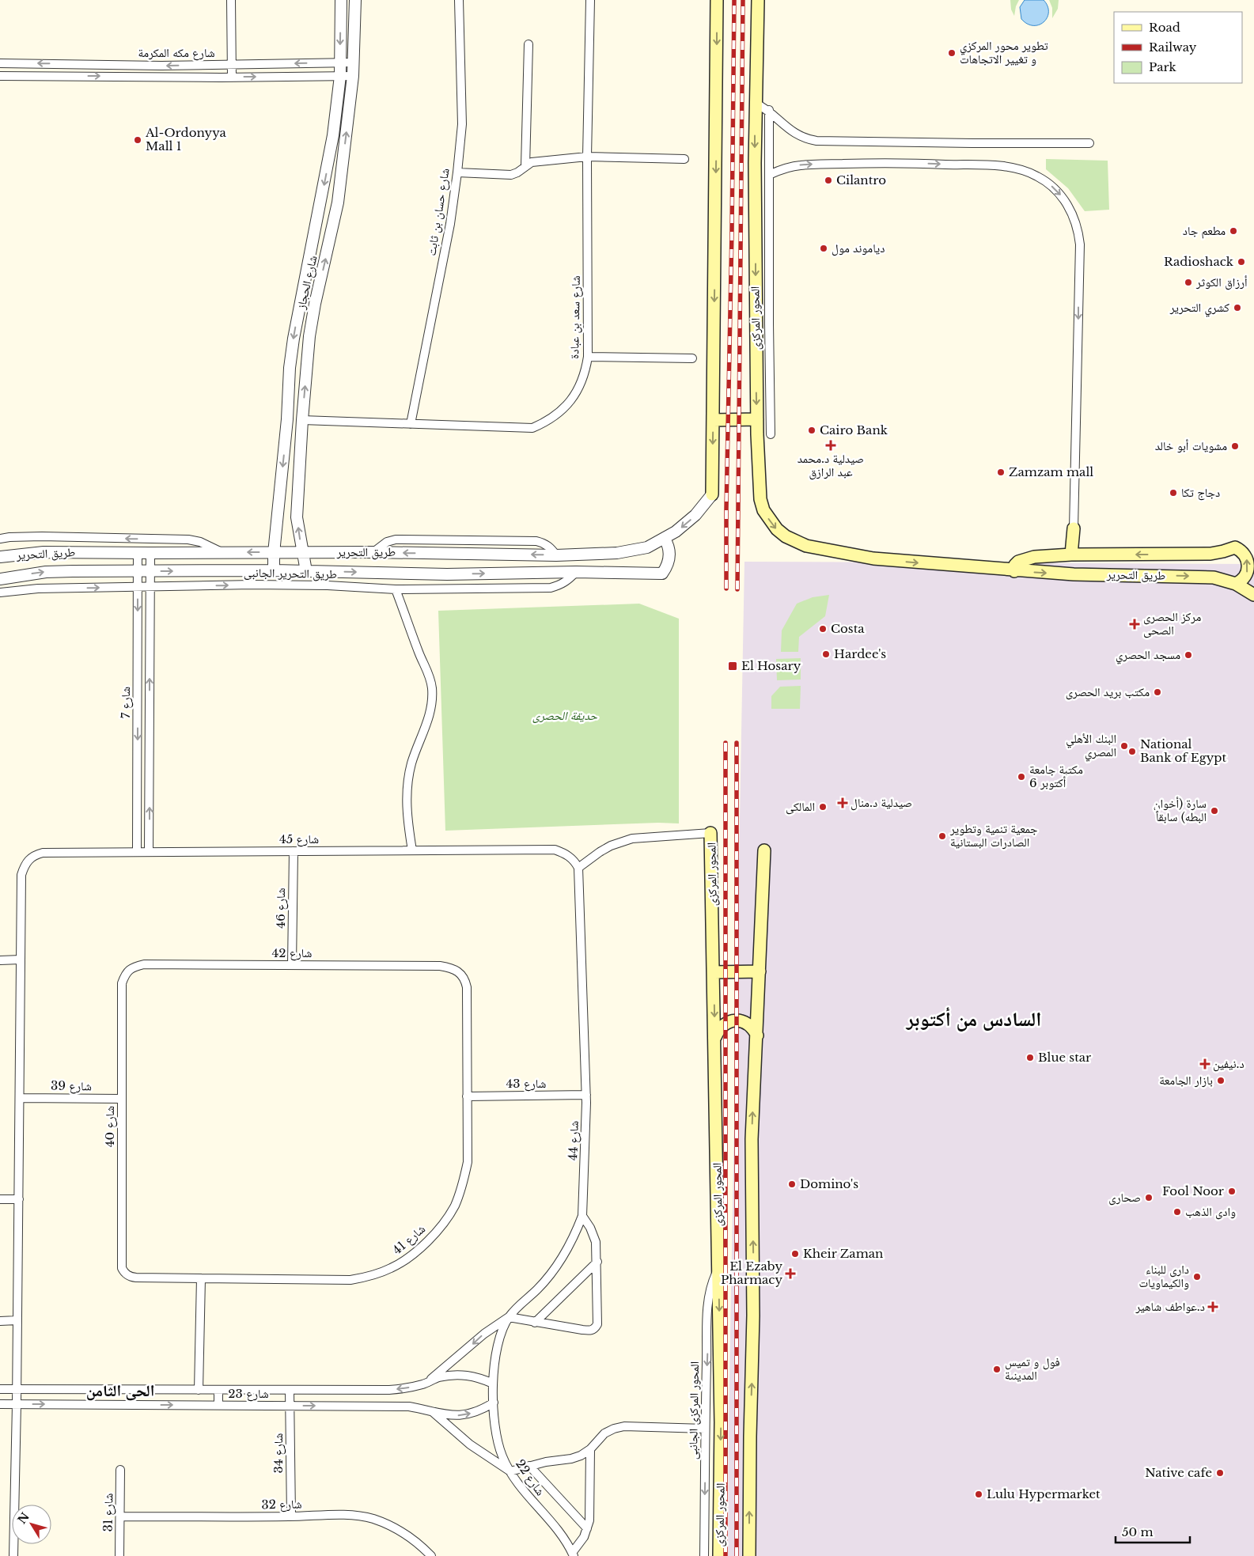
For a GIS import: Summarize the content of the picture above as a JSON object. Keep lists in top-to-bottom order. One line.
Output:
{"streets":{"main road":["المحور المركزى","طريق التحرير"],"street":["شارع مكه المكرمة","شارع حسان بن ثابت","شارع الحجاز","شارع سعد بن عبادة","طريق التحرير الجانبى","شارع 7","شارع 45","شارع 46","شارع 42","شارع 43","شارع 39","شارع 40","شارع 44","شارع 41","شارع 23","المحور المركزى الجانبى","شارع 34","شارع 22","شارع 32","شارع 31"]},"crossings":[["شارع مكه المكرمة","شارع الحجاز"],["شارع حسان بن ثابت","شارع سعد بن عبادة"],["شارع الحجاز","شارع سعد بن عبادة"],["شارع الحجاز","طريق التحرير"],["المحور المركزى","طريق التحرير"],["المحور المركزى","المحور المركزى الجانبى"],["طريق التحرير","طريق التحرير الجانبى"],["طريق التحرير","شارع 7"],["طريق التحرير الجانبى","شارع 7"],["شارع 7","شارع 45"],["شارع 45","شارع 46"],["شارع 45","شارع 44"],["شارع 46","شارع 42"],["شارع 42","شارع 40"],["شارع 42","شارع 41"],["شارع 43","شارع 44"],["شارع 43","شارع 41"],["شارع 39","شارع 40"],["شارع 40","شارع 41"],["شارع 44","شارع 23"],["شارع 44","شارع 22"],["شارع 23","شارع 34"],["شارع 23","شارع 22"],["شارع 34","شارع 32"],["شارع 32","شارع 31"]],"one_way":["المحور المركزى الجانبى"],"districts":["السادس من أكتوبر","الحى الثامن"],"parks":["حديقة الحصرى"],"places":{"other":["تطوير محور المركزي و تغيير الاتجاهات","Al-Ordonyya Mall 1","Cilantro","مطعم جاد","دياموند مول","Radioshack","أرزاق الكوثر","كشري التحرير","Cairo Bank","مشويات أبو خالد","Zamzam mall","دجاج تكا","Costa","Hardee's","مسجد الحصري","مكتب بريد الحصرى","البنك الأهلي المصري","National Bank of Egypt","مكتبة جامعة 6 أكتوبر","المالكى","سارة (أخوان البطه) سابقاً","جمعية تنمية وتطوير الصادرات البستانية","Blue star","بازار الجامعة","Domino's","Fool Noor","صحارى","وادى الذهب","Kheir Zaman","دارى للبناء والكيماويات","فول و تميس المدينىة","Native cafe","Lulu Hypermarket"],"health":["صيدلية د.محمد عبد الرازق","مركز الحصرى الصحى","صيدلية د.منال","د.نيفين","El Ezaby Pharmacy","د.عواطف شاهير"],"transit":["El Hosary"]},"legend":["Road","Railway","Park"],"scale_bar":"50 m","north":"top left"}
